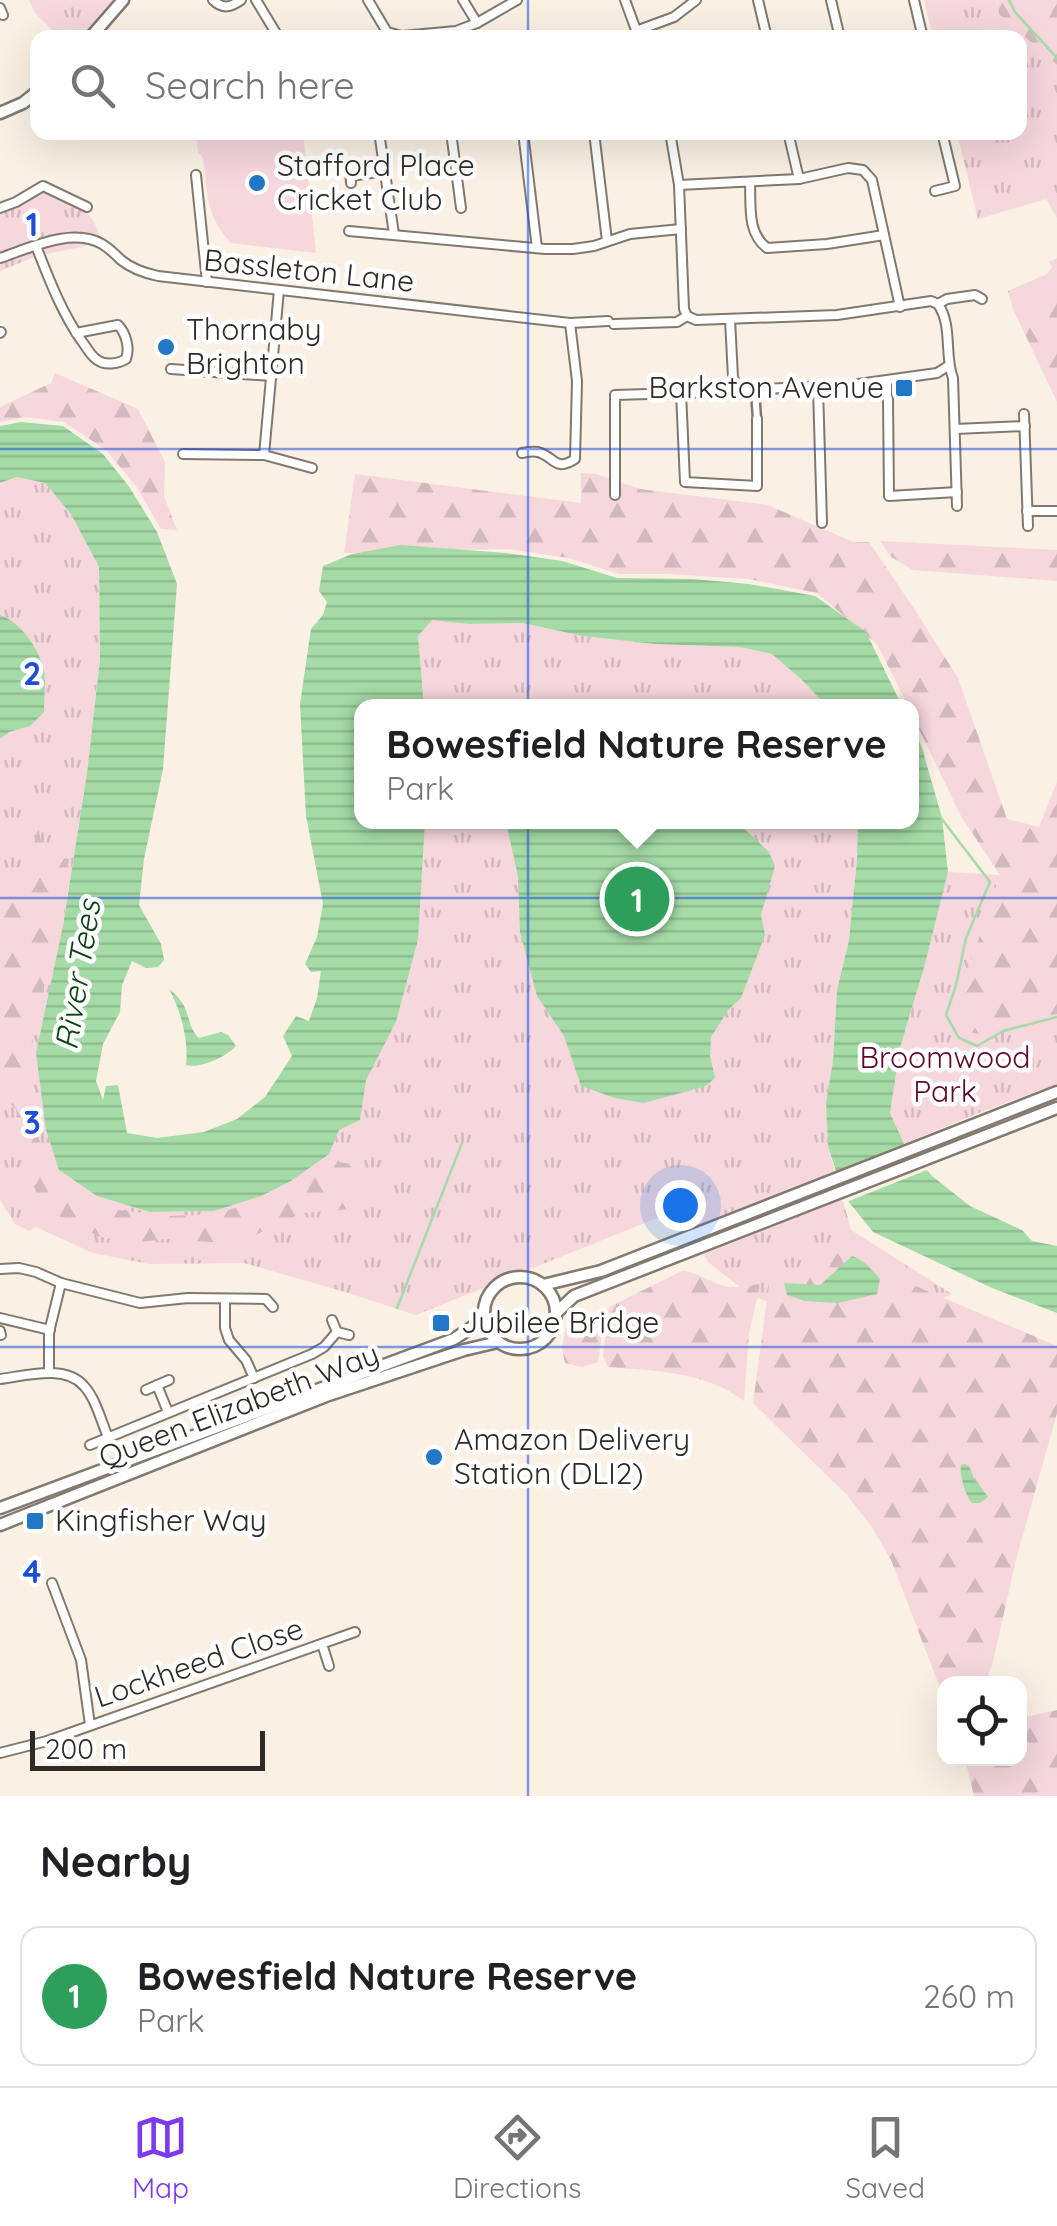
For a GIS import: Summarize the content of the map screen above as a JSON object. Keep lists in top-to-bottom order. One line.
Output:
{"streets":{"street":["Bassleton Lane","Queen Elizabeth Way","Lockheed Close"]},"water":["River Tees"],"parks":["Broomwood Park"],"places":{"other":["Stafford Place Cricket Club","Thornaby Brighton","Amazon Delivery Station (DLI2)"],"transit":["Barkston Avenue","Jubilee Bridge","Kingfisher Way"]},"scale_bar":"200 m","page":{"search":"Search here","popup":["Bowesfield Nature Reserve","Park"],"pins":"1","scale":"200 m","heading":"Nearby","list":[{"mark":"1","name":"Bowesfield Nature Reserve","note":"Park","value":"260 m"}],"nav":["Map","Directions","Saved"]},"grid":{"rows":["1","2","3","4"]}}
